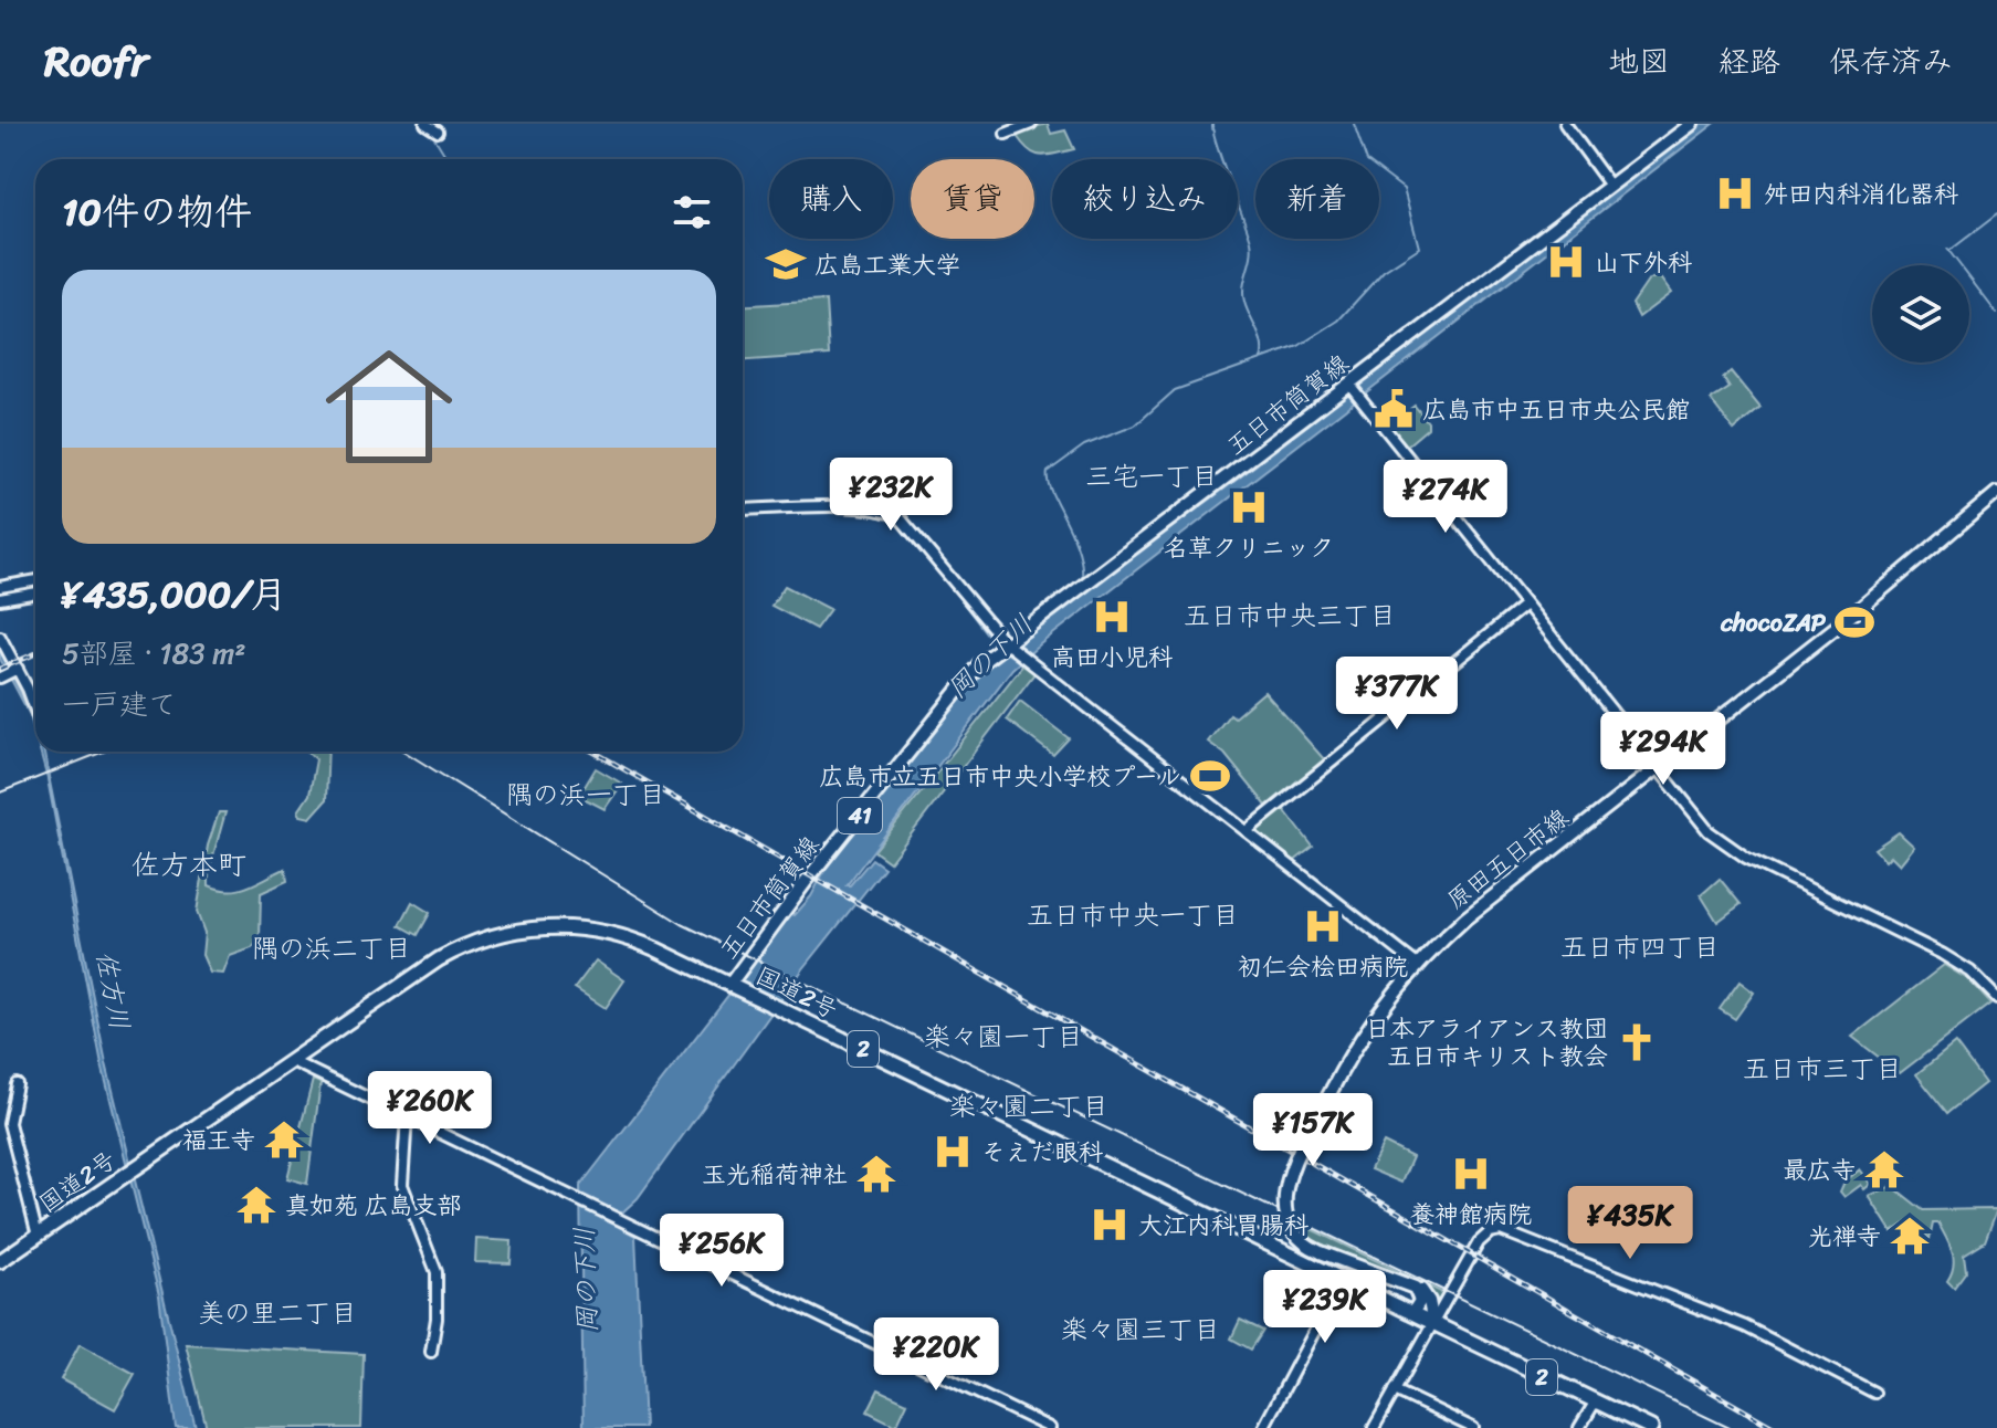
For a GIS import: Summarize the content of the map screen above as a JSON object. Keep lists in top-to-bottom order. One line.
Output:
{"streets":{"highway":["国道2号","2"],"main road":["五日市筒賀線","41","原田五日市線"]},"crossings":[["五日市筒賀線","国道2号"]],"districts":["三宅一丁目","五日市中央三丁目","隅の浜一丁目","佐方本町","五日市中央一丁目","五日市四丁目","隅の浜二丁目","楽々園一丁目","五日市三丁目","楽々園二丁目","美の里二丁目","楽々園三丁目"],"water":["岡の下川","佐方川"],"places":{"hospital":["舛田内科消化器科","山下外科","名草クリニック","高田小児科","初仁会桧田病院","そえだ眼科","養神館病院","大江内科胃腸科"],"school or university":["広島工業大学"],"public building":["広島市中五日市央公民館"],"sports":["chocoZAP","広島市立五日市中央小学校プール"],"church":["日本アライアンス教団 五日市キリスト教会"],"temple":["福王寺","最広寺","玉光稲荷神社","真如苑 広島支部","光禅寺"]},"page":{"header":"Roofr","nav":["地図","経路","保存済み"],"chip":["購入","賃貸","絞り込み","新着"],"heading":"10件の物件","list":[{"name":"¥435,000/月","note":"5部屋 · 183 m² · 一戸建て"}],"price":["¥232K","¥274K","¥377K","¥294K","¥260K","¥157K","¥435K","¥256K","¥239K","¥220K"]}}
